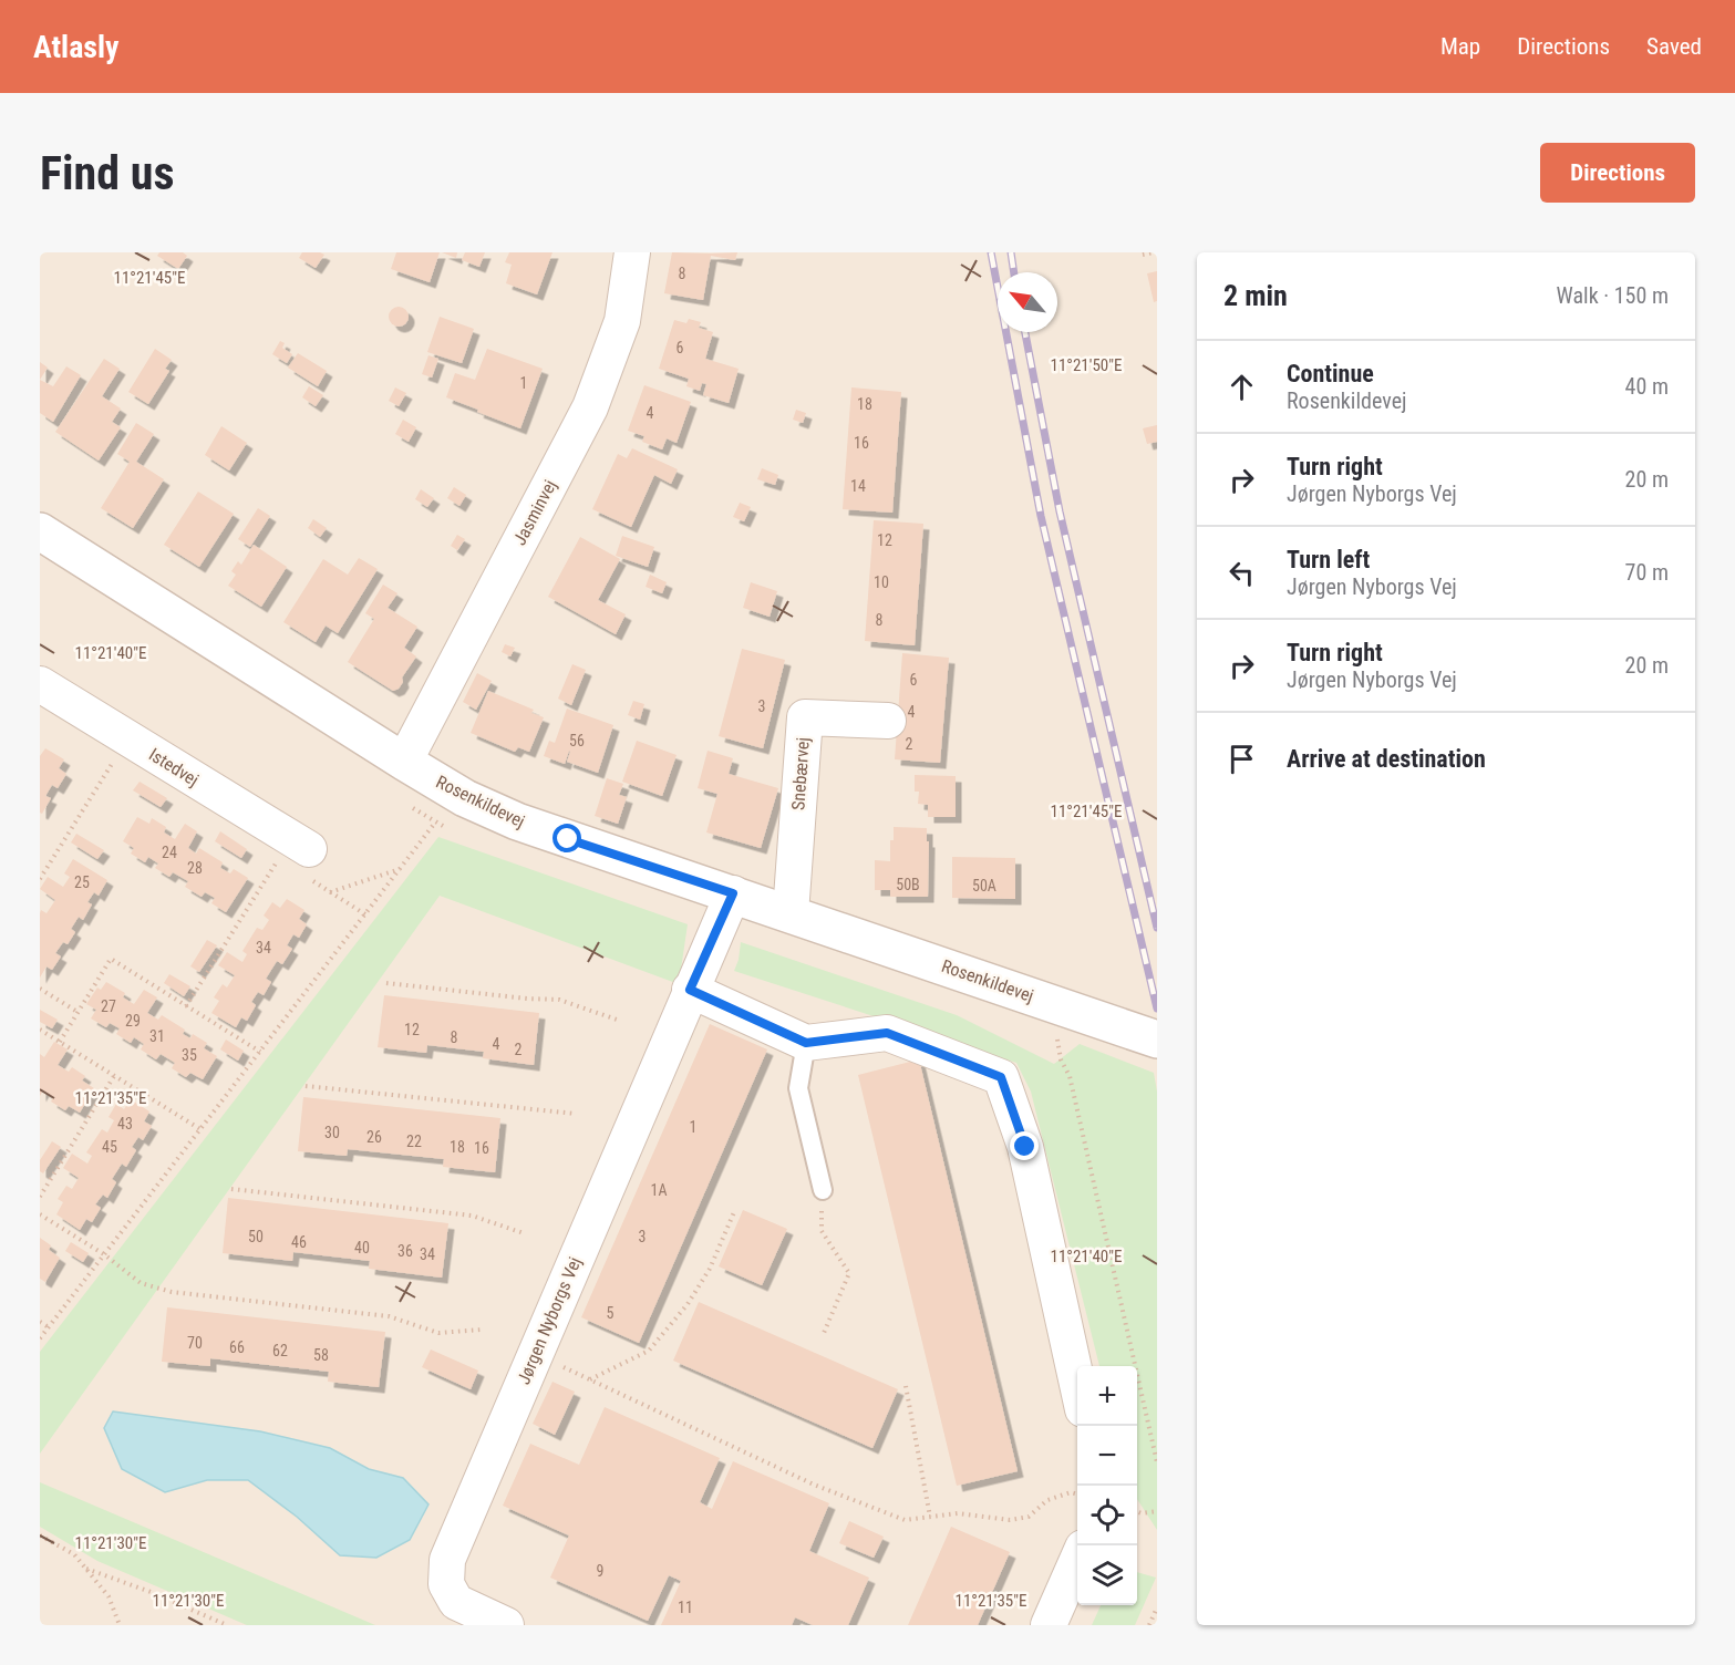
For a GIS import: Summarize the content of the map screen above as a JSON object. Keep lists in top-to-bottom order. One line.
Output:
{"streets":{"street":["Jasminvej","Istedvej","Snebærvej","Rosenkildevej","Jørgen Nyborgs Vej"]},"crossings":[["Jasminvej","Rosenkildevej"],["Snebærvej","Rosenkildevej"],["Rosenkildevej","Jørgen Nyborgs Vej"]],"house_numbers":["8","6","1","18","4","16","14","12","10","8","6","3","4","56","2","24","28","25","50B","50A","34","27","29","12","31","8","4","2","35","43","1","30","26","22","45","18","16","1A","50","3","46","40","36","34","5","70","66","62","58","9","11"],"north":"top left","page":{"header":"Atlasly","nav":["Map","Directions","Saved"],"buttons":"Directions","title":"Find us","heading":["2 min","Walk · 150 m"],"list":[["Continue","Rosenkildevej","40 m"],["Turn right","Jørgen Nyborgs Vej","20 m"],["Turn left","Jørgen Nyborgs Vej","70 m"],["Turn right","Jørgen Nyborgs Vej","20 m"],"Arrive at destination"],"map_buttons":["+","−"]},"coordinates":["11°21'45\"E","11°21'50\"E","11°21'40\"E","11°21'35\"E","11°21'30\"E"]}
